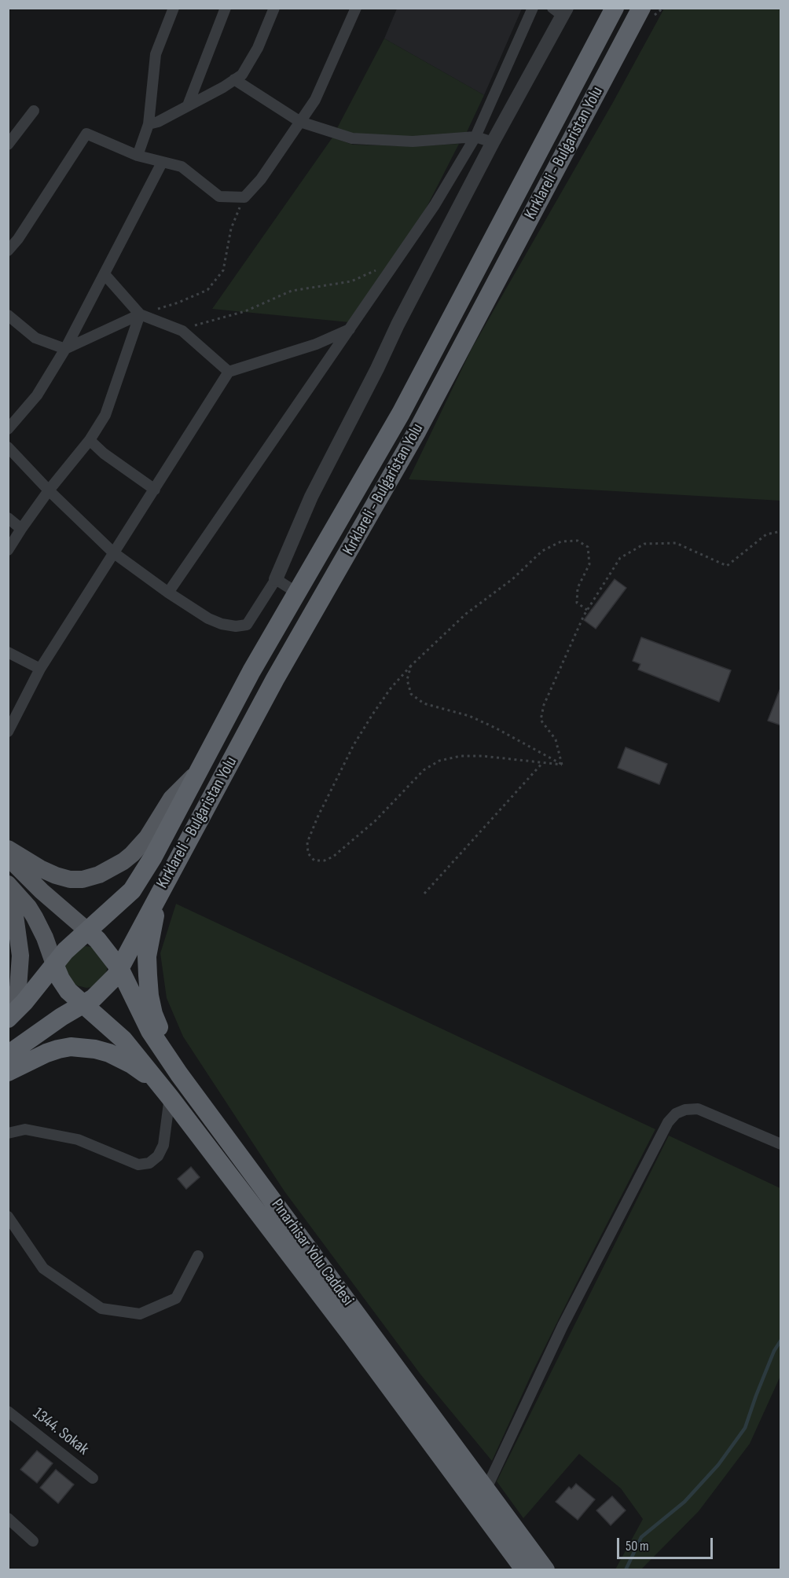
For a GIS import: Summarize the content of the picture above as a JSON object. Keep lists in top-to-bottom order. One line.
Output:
{"streets":{"highway":["Kırklareli - Bulgaristan Yolu","Pınarhisar Yolu Caddesi"],"street":["1344. Sokak"]},"crossings":[["Kırklareli - Bulgaristan Yolu","Pınarhisar Yolu Caddesi"]],"scale_bar":"50 m"}
